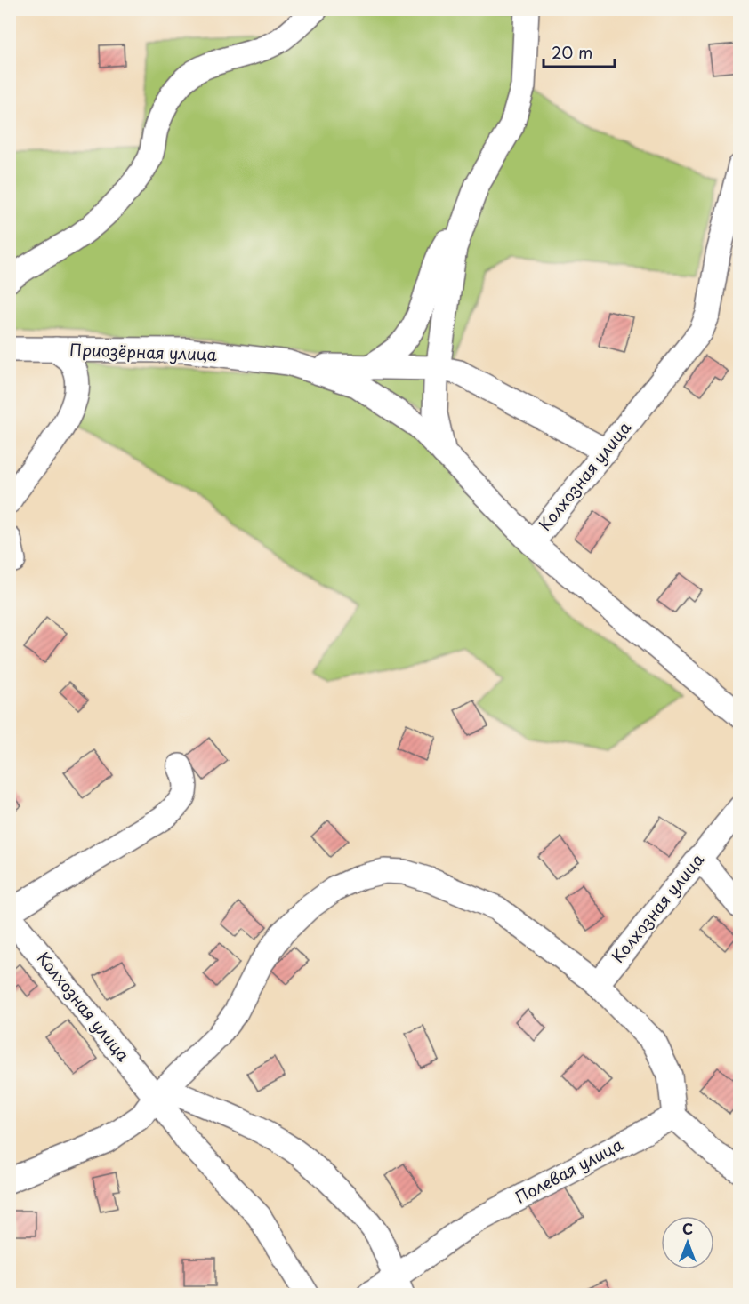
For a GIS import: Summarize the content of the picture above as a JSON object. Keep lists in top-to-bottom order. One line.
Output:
{"streets":{"street":["Приозёрная улица","Колхозная улица","Полевая улица"]},"crossings":[["Приозёрная улица","Колхозная улица"]],"scale_bar":"20 m","north":"top"}
